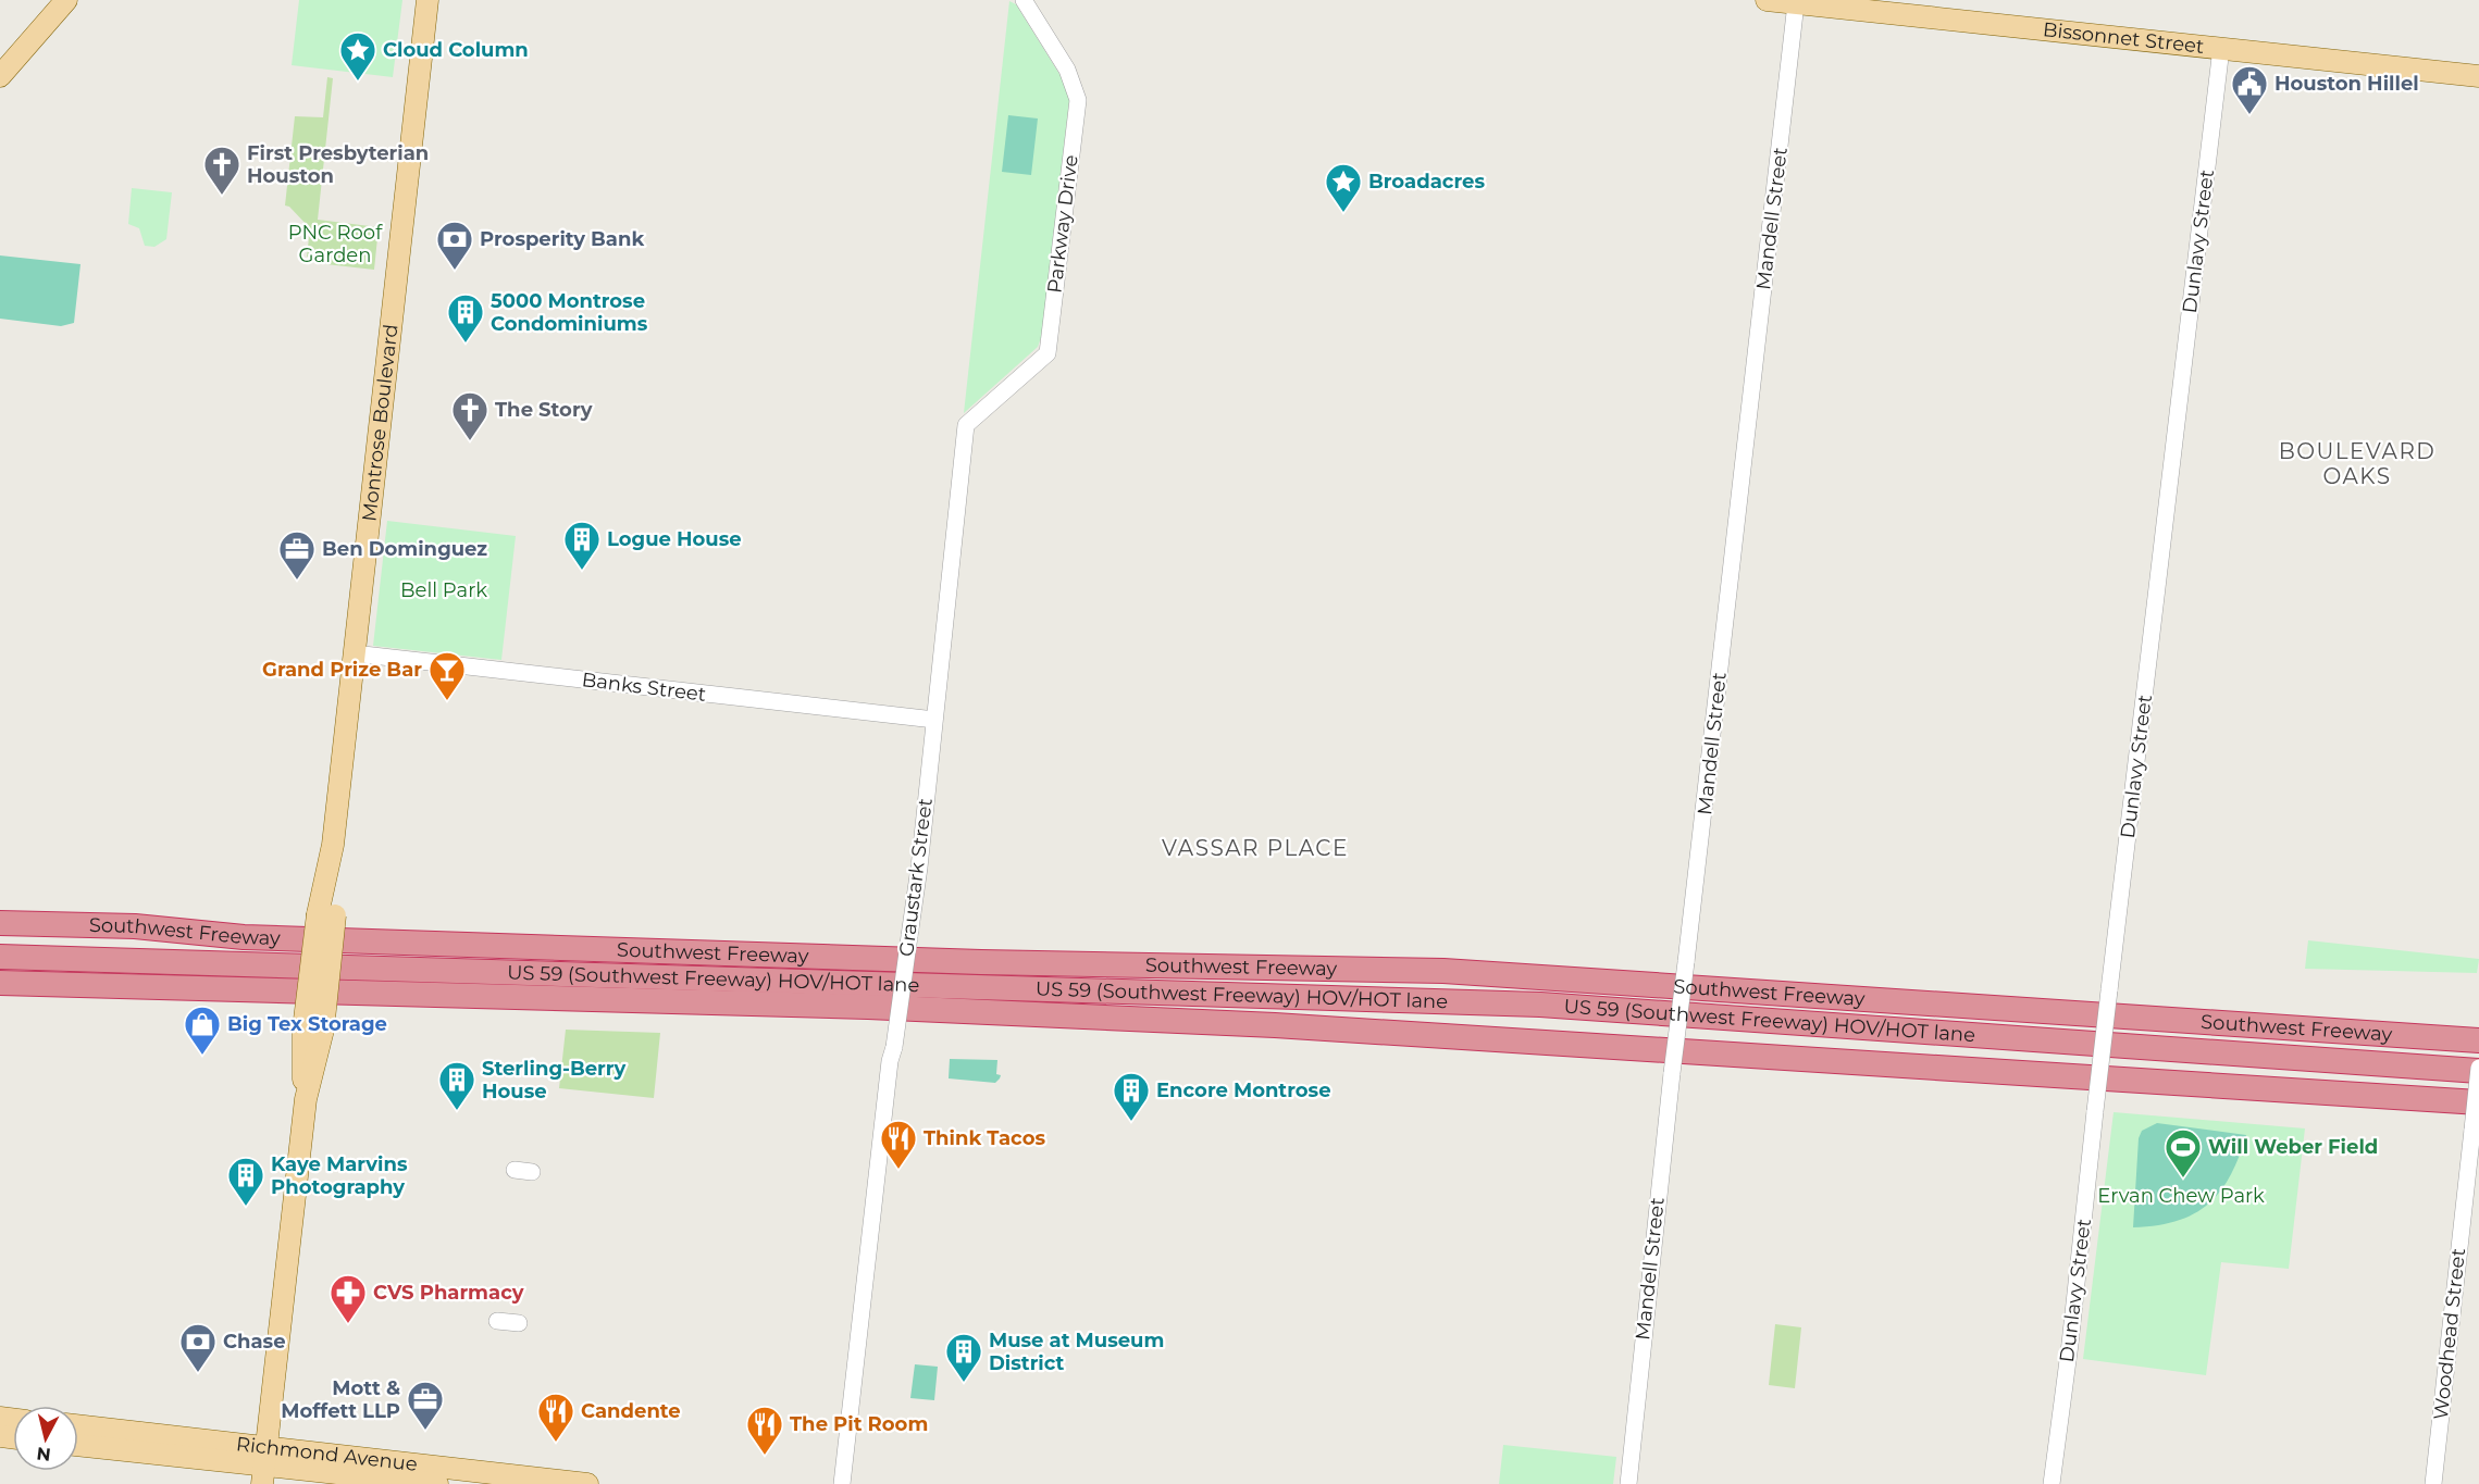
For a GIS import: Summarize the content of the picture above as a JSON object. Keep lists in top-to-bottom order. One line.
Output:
{"streets":{"highway":["Southwest Freeway","US 59 (Southwest Freeway) HOV/HOT lane"],"main road":["Bissonnet Street","Montrose Boulevard","Richmond Avenue"],"street":["Mandell Street","Parkway Drive","Dunlavy Street","Banks Street","Graustark Street","Woodhead Street"]},"crossings":[["Bissonnet Street","Mandell Street"],["Bissonnet Street","Dunlavy Street"],["Parkway Drive","Graustark Street"],["Montrose Boulevard","Banks Street"],["Montrose Boulevard","Richmond Avenue"],["Banks Street","Graustark Street"],["US 59 (Southwest Freeway) HOV/HOT lane","Woodhead Street"]],"districts":["BOULEVARD OAKS","VASSAR PLACE"],"parks":["PNC Roof Garden","Bell Park","Ervan Chew Park"],"places":{"place":["Cloud Column","Broadacres"],"public building":["Houston Hillel"],"church":["First Presbyterian Houston","The Story"],"bank":["Prosperity Bank","Chase"],"building":["5000 Montrose Condominiums","Logue House","Sterling-Berry House","Encore Montrose","Kaye Marvins Photography","Muse at Museum District"],"office":["Ben Dominguez","Mott & Moffett LLP"],"bar":["Grand Prize Bar"],"shop":["Big Tex Storage"],"restaurant":["Think Tacos","Candente","The Pit Room"],"sports":["Will Weber Field"],"pharmacy":["CVS Pharmacy"]},"north":"bottom"}
